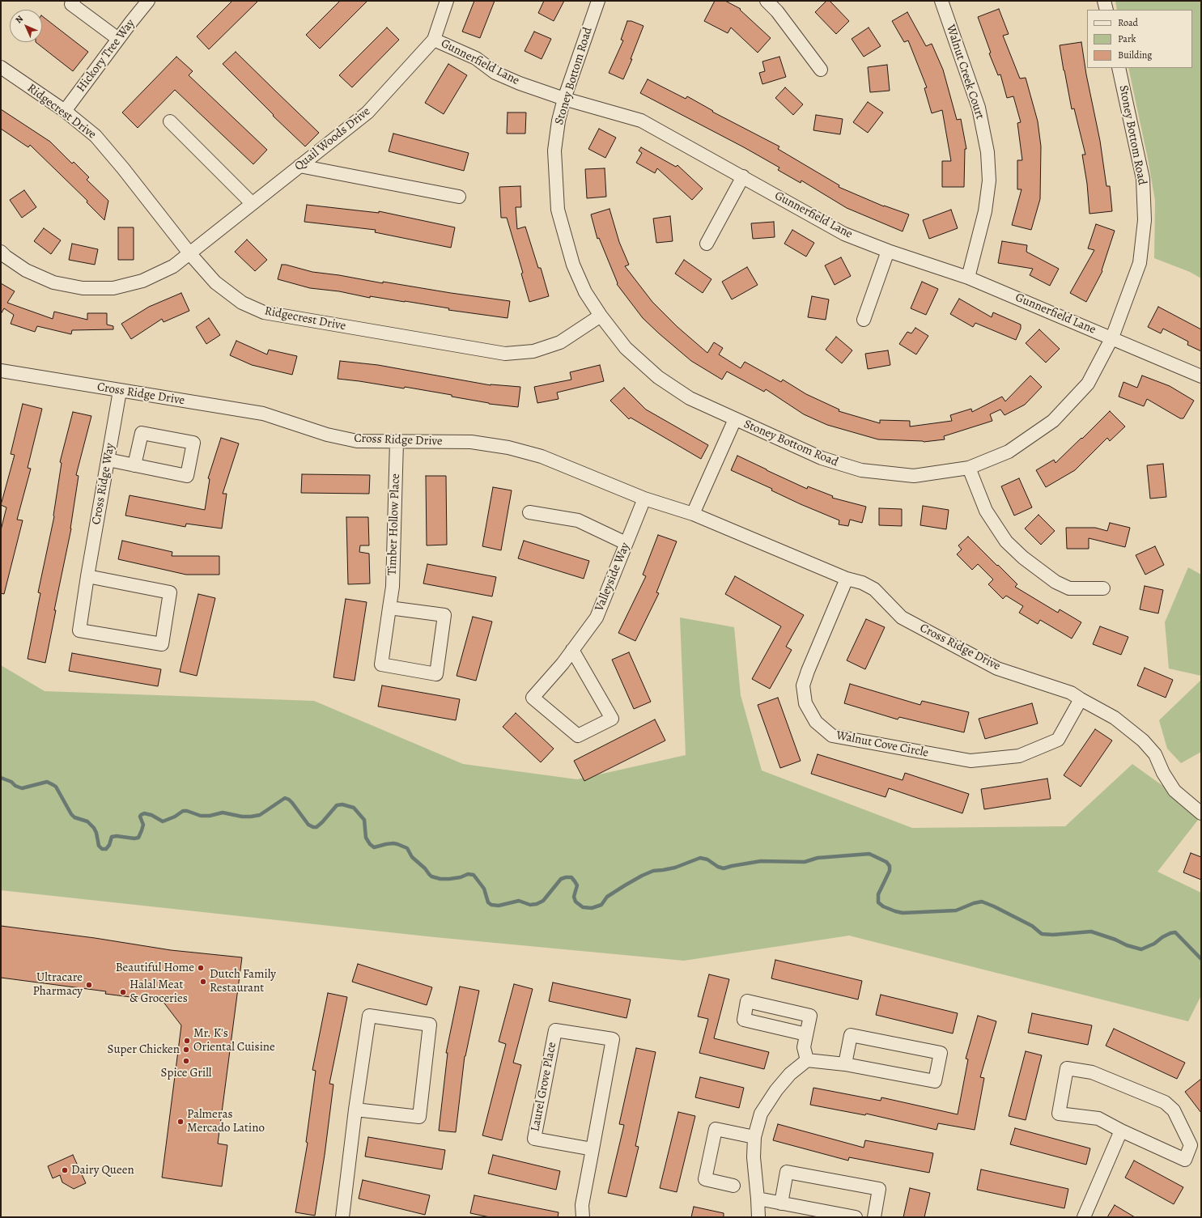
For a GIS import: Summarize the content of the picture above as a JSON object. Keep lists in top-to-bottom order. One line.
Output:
{"streets":{"street":["Hickory Tree Way","Gunnerfield Lane","Walnut Creek Court","Stoney Bottom Road","Ridgecrest Drive","Quail Woods Drive","Cross Ridge Drive","Cross Ridge Way","Timber Hollow Place","Valleyside Way","Walnut Cove Circle","Laurel Grove Place"]},"crossings":[["Hickory Tree Way","Ridgecrest Drive"],["Gunnerfield Lane","Walnut Creek Court"],["Gunnerfield Lane","Stoney Bottom Road"],["Gunnerfield Lane","Quail Woods Drive"],["Stoney Bottom Road","Ridgecrest Drive"],["Ridgecrest Drive","Quail Woods Drive"],["Cross Ridge Drive","Cross Ridge Way"],["Cross Ridge Drive","Timber Hollow Place"],["Cross Ridge Drive","Valleyside Way"],["Cross Ridge Drive","Walnut Cove Circle"]],"places":["Beautiful Home","Dutch Family Restaurant","Ultracare Pharmacy","Halal Meat & Groceries","Mr. K's Oriental Cuisine","Super Chicken","Spice Grill","Palmeras Mercado Latino","Dairy Queen"],"legend":["Road","Park","Building"],"north":"top left"}
